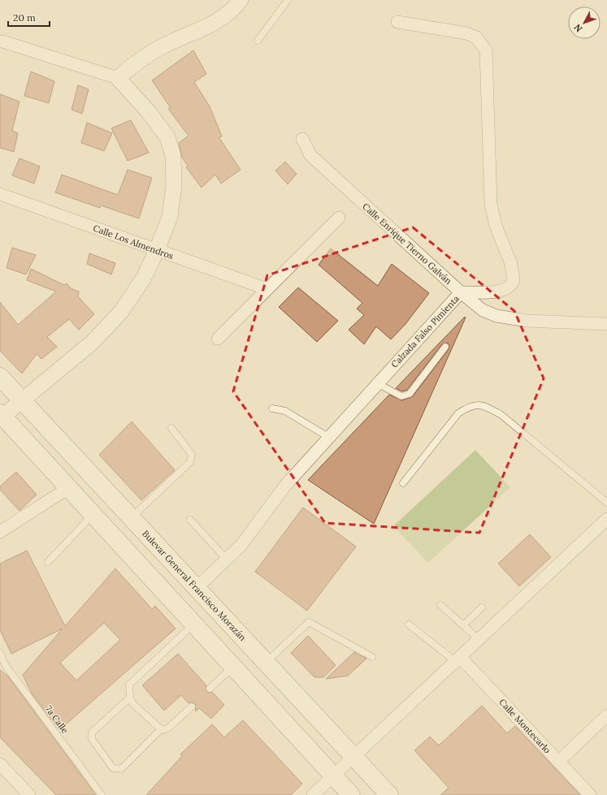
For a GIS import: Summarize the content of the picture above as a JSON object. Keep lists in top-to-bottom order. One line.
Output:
{"streets":{"main road":["Bulevar General Francisco Morazán"],"street":["Calle Los Almendros","Calle Enrique Tierno Galván","Calzada Falso Pimienta","Calle Montecarlo"],"lane":["7a Calle"]},"crossings":[["Calle Enrique Tierno Galván","Calzada Falso Pimienta"],["Calzada Falso Pimienta","Bulevar General Francisco Morazán"]],"scale_bar":"20 m","north":"bottom left"}
